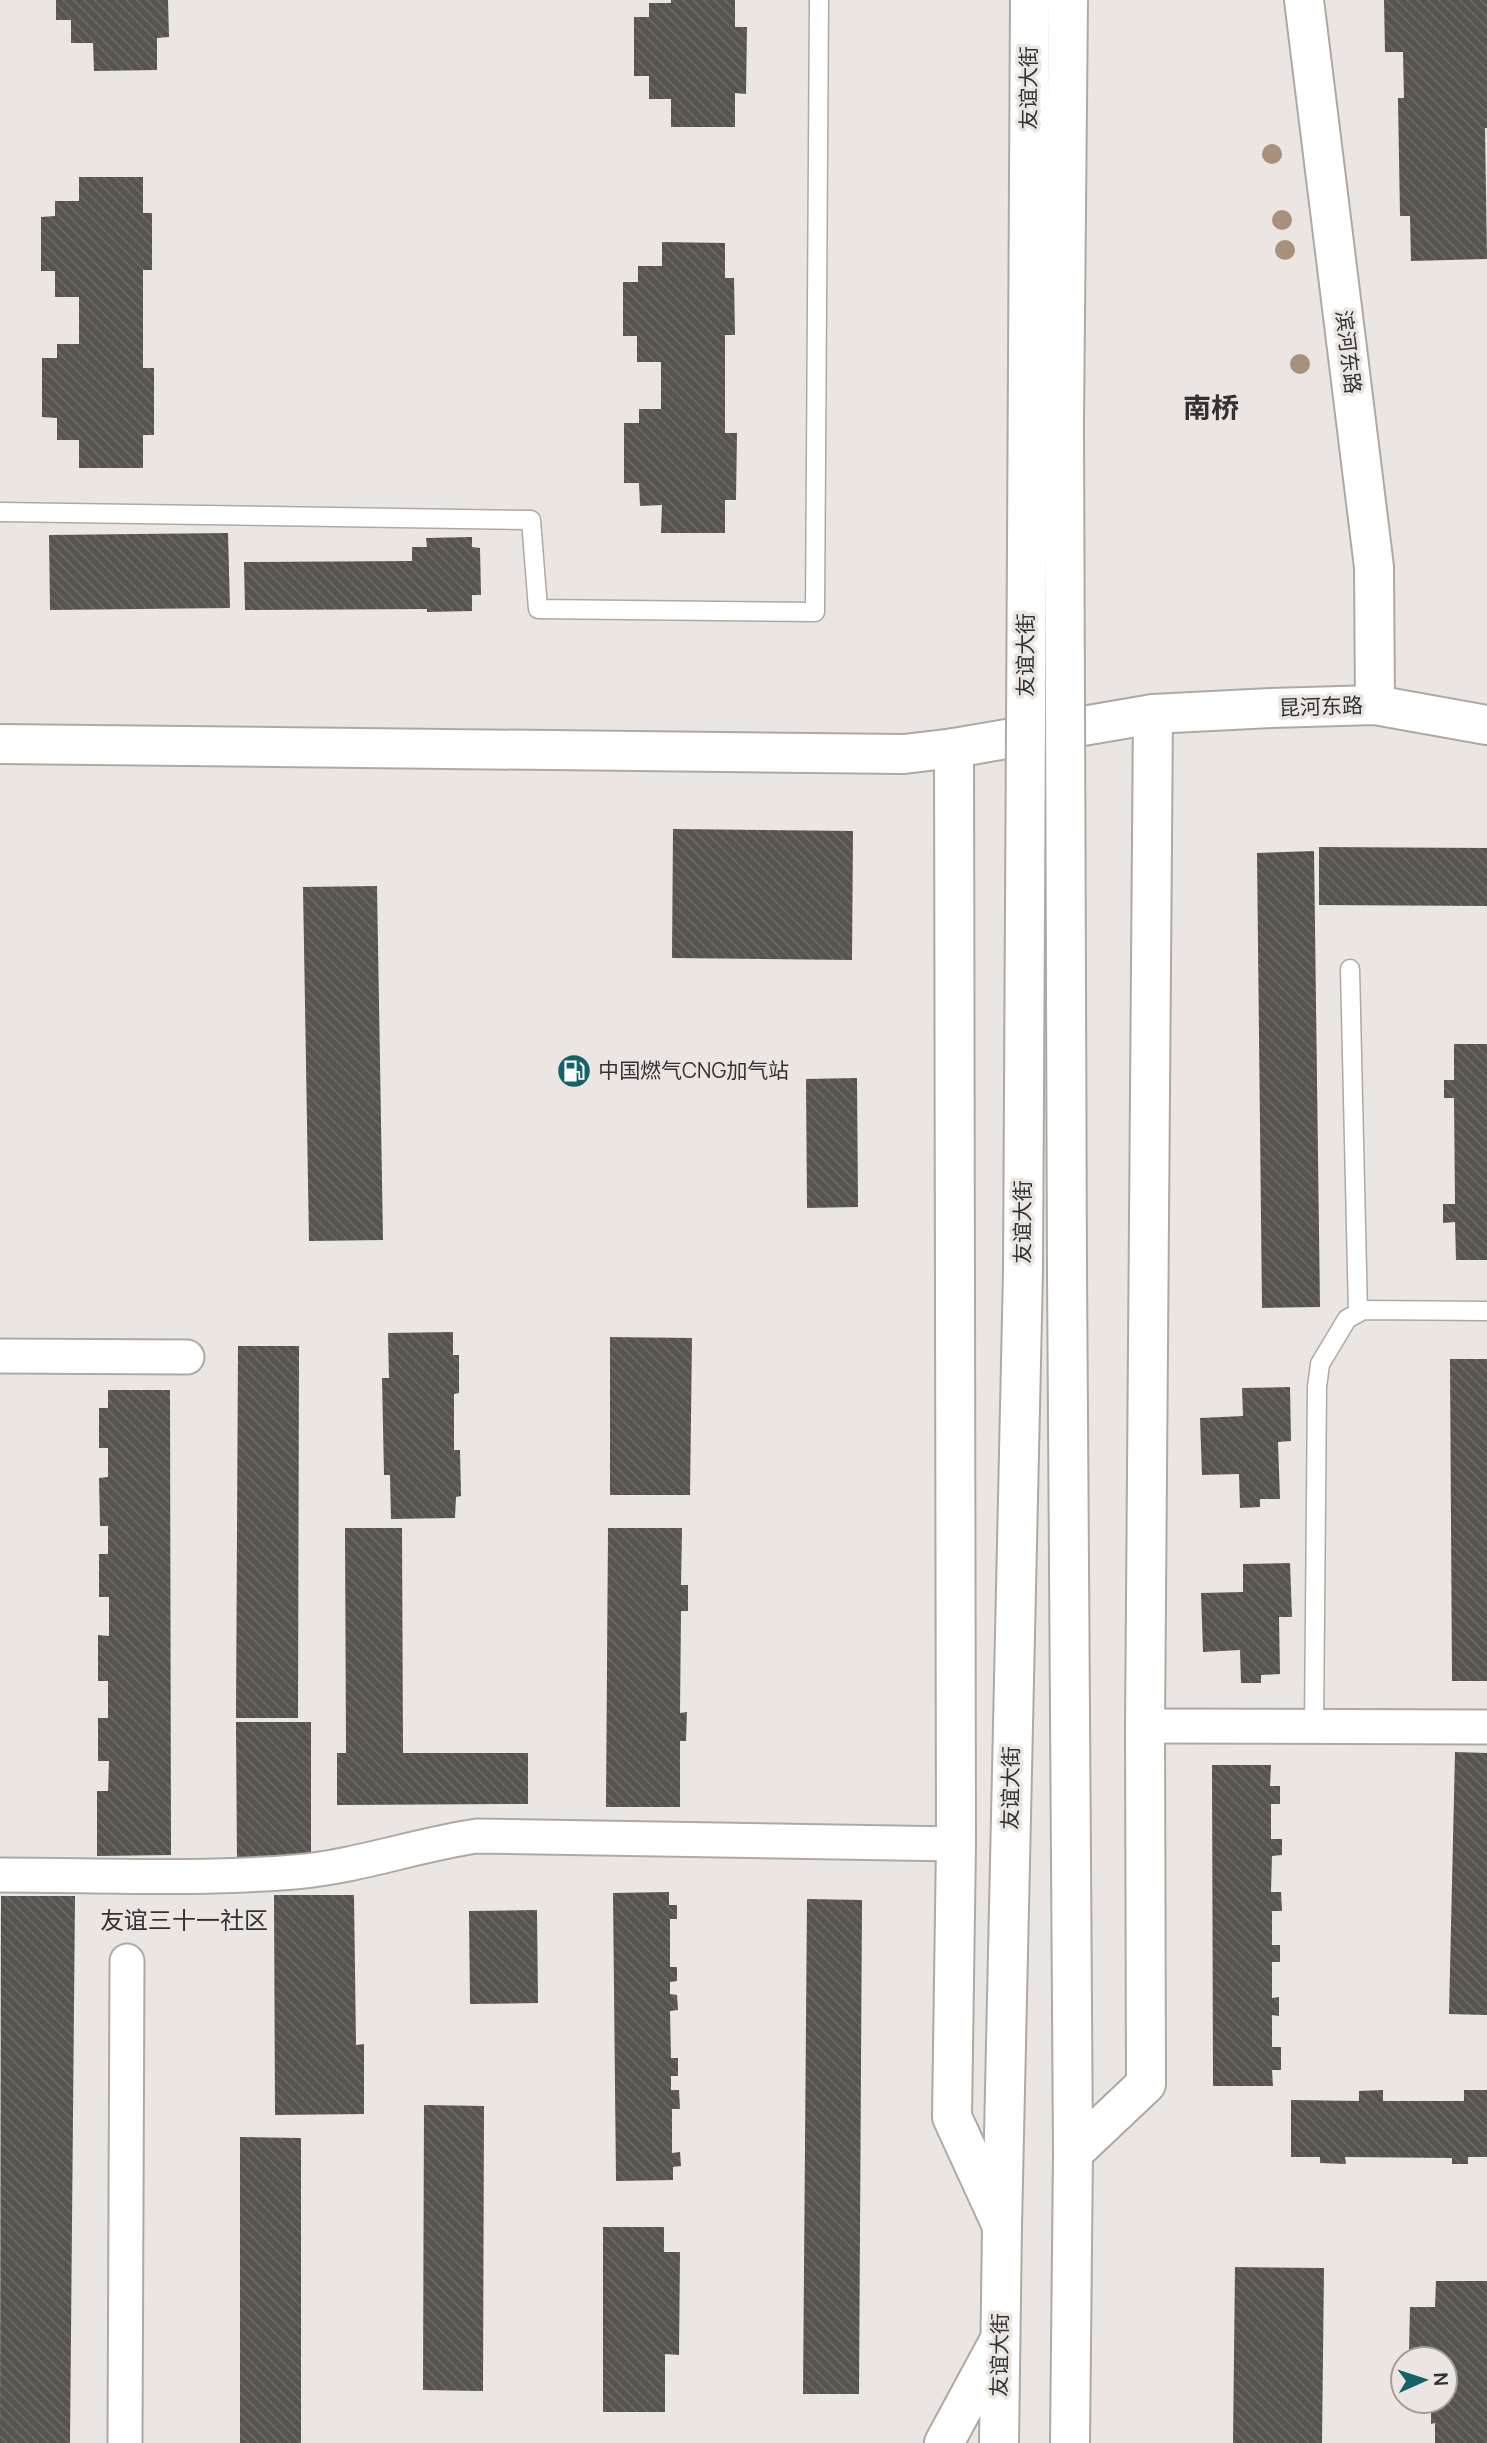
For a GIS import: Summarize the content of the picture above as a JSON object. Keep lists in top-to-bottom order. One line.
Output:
{"streets":{"street":["友谊大街","滨河东路","昆河东路"]},"crossings":[["滨河东路","昆河东路"]],"districts":["南桥","友谊三十一社区"],"places":{"fuel station":["中国燃气CNG加气站"]},"north":"right"}
